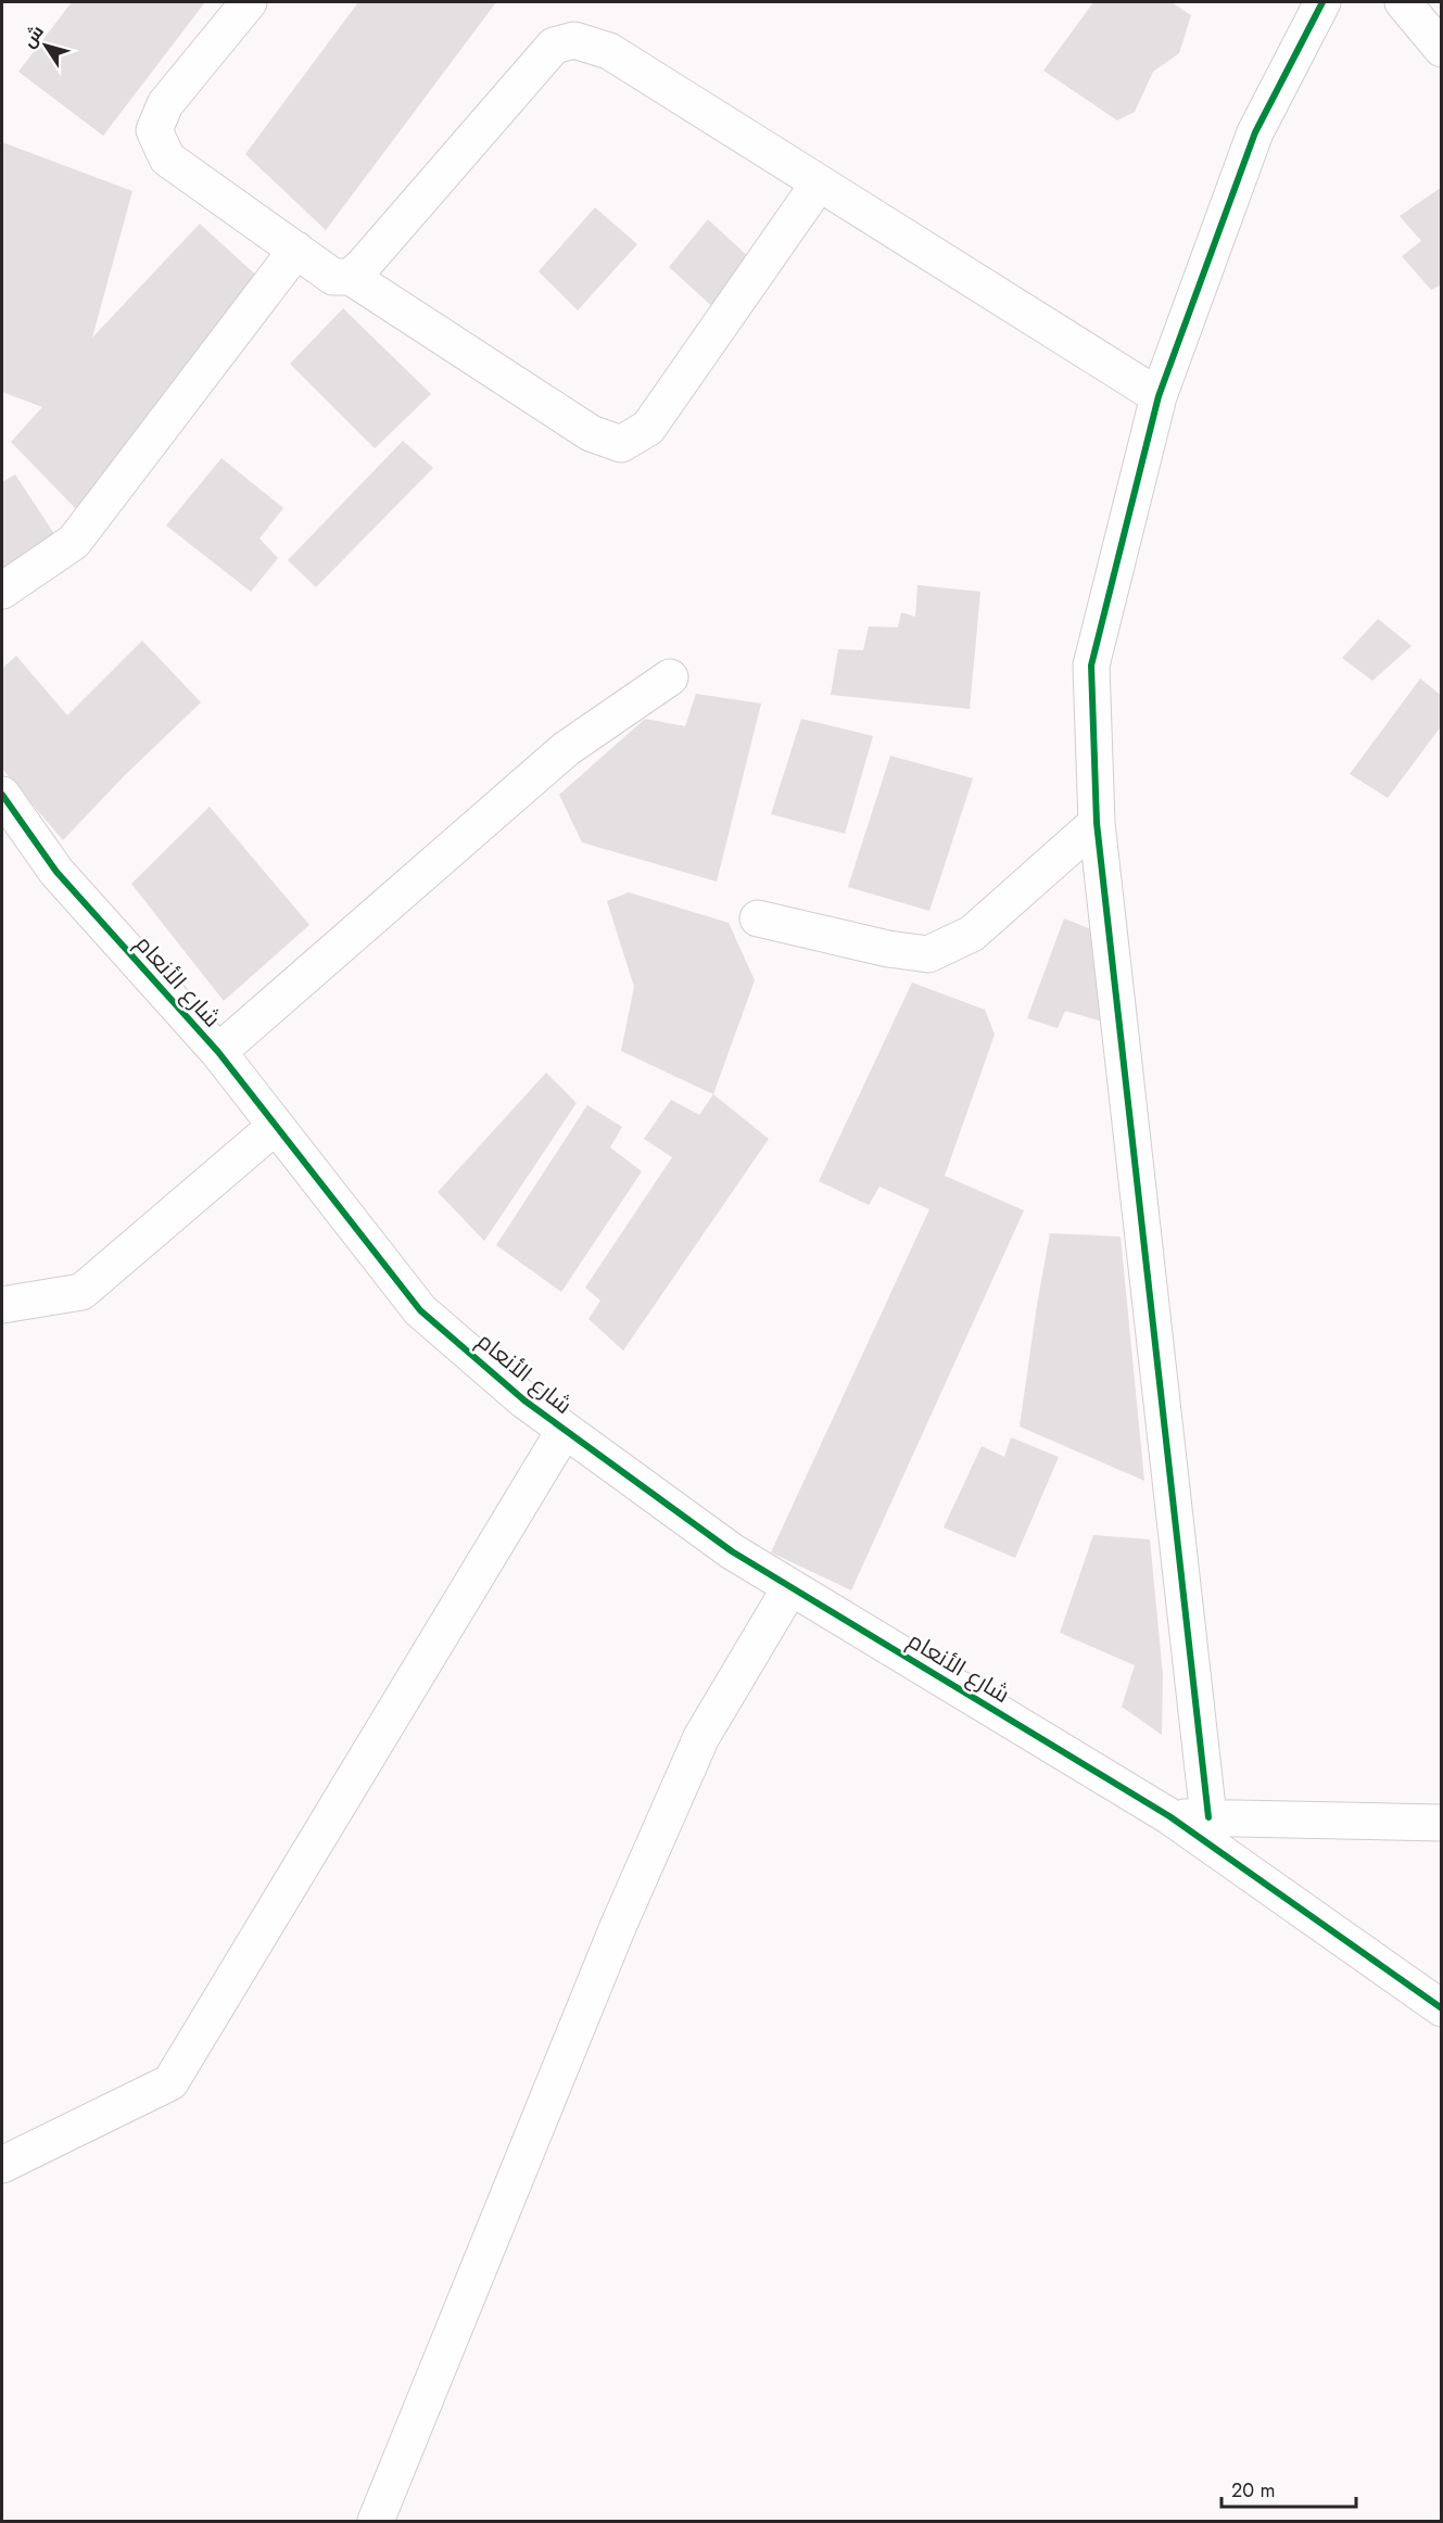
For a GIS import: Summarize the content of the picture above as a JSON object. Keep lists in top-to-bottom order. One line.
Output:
{"streets":{"street":["شارع الأنعام"]},"scale_bar":"20 m","north":"top left"}
